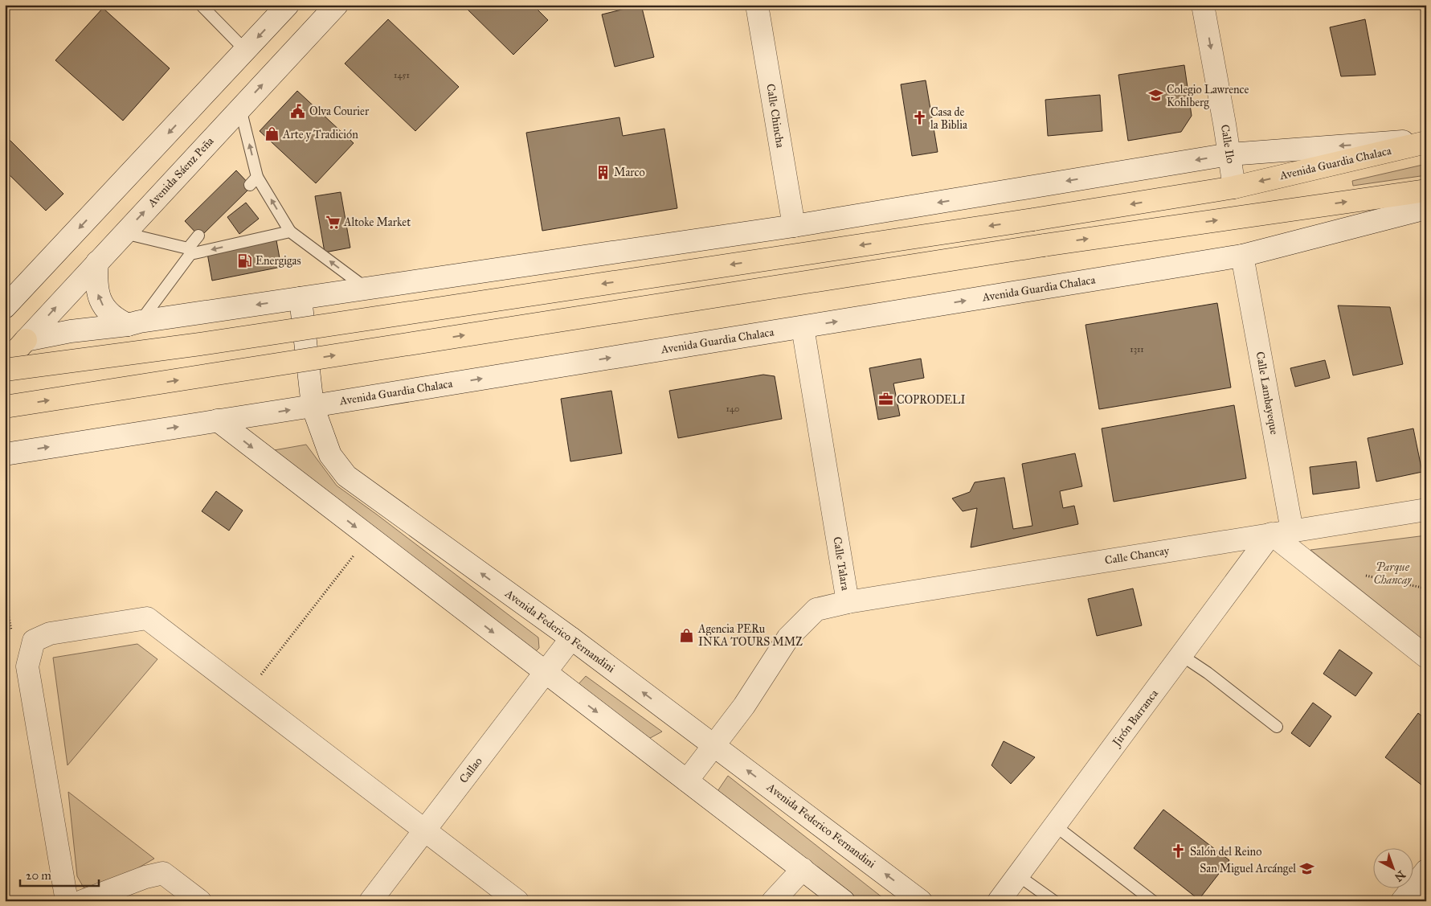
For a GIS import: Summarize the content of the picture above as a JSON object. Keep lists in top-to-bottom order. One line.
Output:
{"streets":{"main road":["Avenida Guardia Chalaca"],"street":["Calle Chincha","Calle Ilo","Avenida Sáenz Peña","Calle Lambayeque","Calle Chancay","Calle Talara","Avenida Federico Fernandini","Jirón Barranca","Callao"]},"crossings":[["Calle Chincha","Avenida Guardia Chalaca"],["Calle Ilo","Avenida Guardia Chalaca"],["Avenida Guardia Chalaca","Avenida Sáenz Peña"],["Avenida Guardia Chalaca","Calle Lambayeque"],["Avenida Guardia Chalaca","Calle Talara"],["Avenida Guardia Chalaca","Avenida Federico Fernandini"],["Calle Lambayeque","Calle Chancay"],["Calle Lambayeque","Jirón Barranca"],["Calle Chancay","Calle Talara"],["Calle Chancay","Jirón Barranca"],["Calle Talara","Avenida Federico Fernandini"],["Avenida Federico Fernandini","Callao"]],"one_way":["Calle Ilo"],"parks":["Parque Chancay"],"places":{"school or university":["Colegio Lawrence Kohlberg","San Miguel Arcángel"],"public building":["Olva Courier"],"church":["Casa de la Biblia","Salón del Reino"],"shop":["Arte y Tradición","Agencia PERu INKA TOURS MMZ"],"building":["Marco"],"supermarket":["Altoke Market"],"fuel station":["Energigas"],"office":["COPRODELI"]},"house_numbers":["1451","1311","140"],"scale_bar":"20 m","north":"bottom right"}
